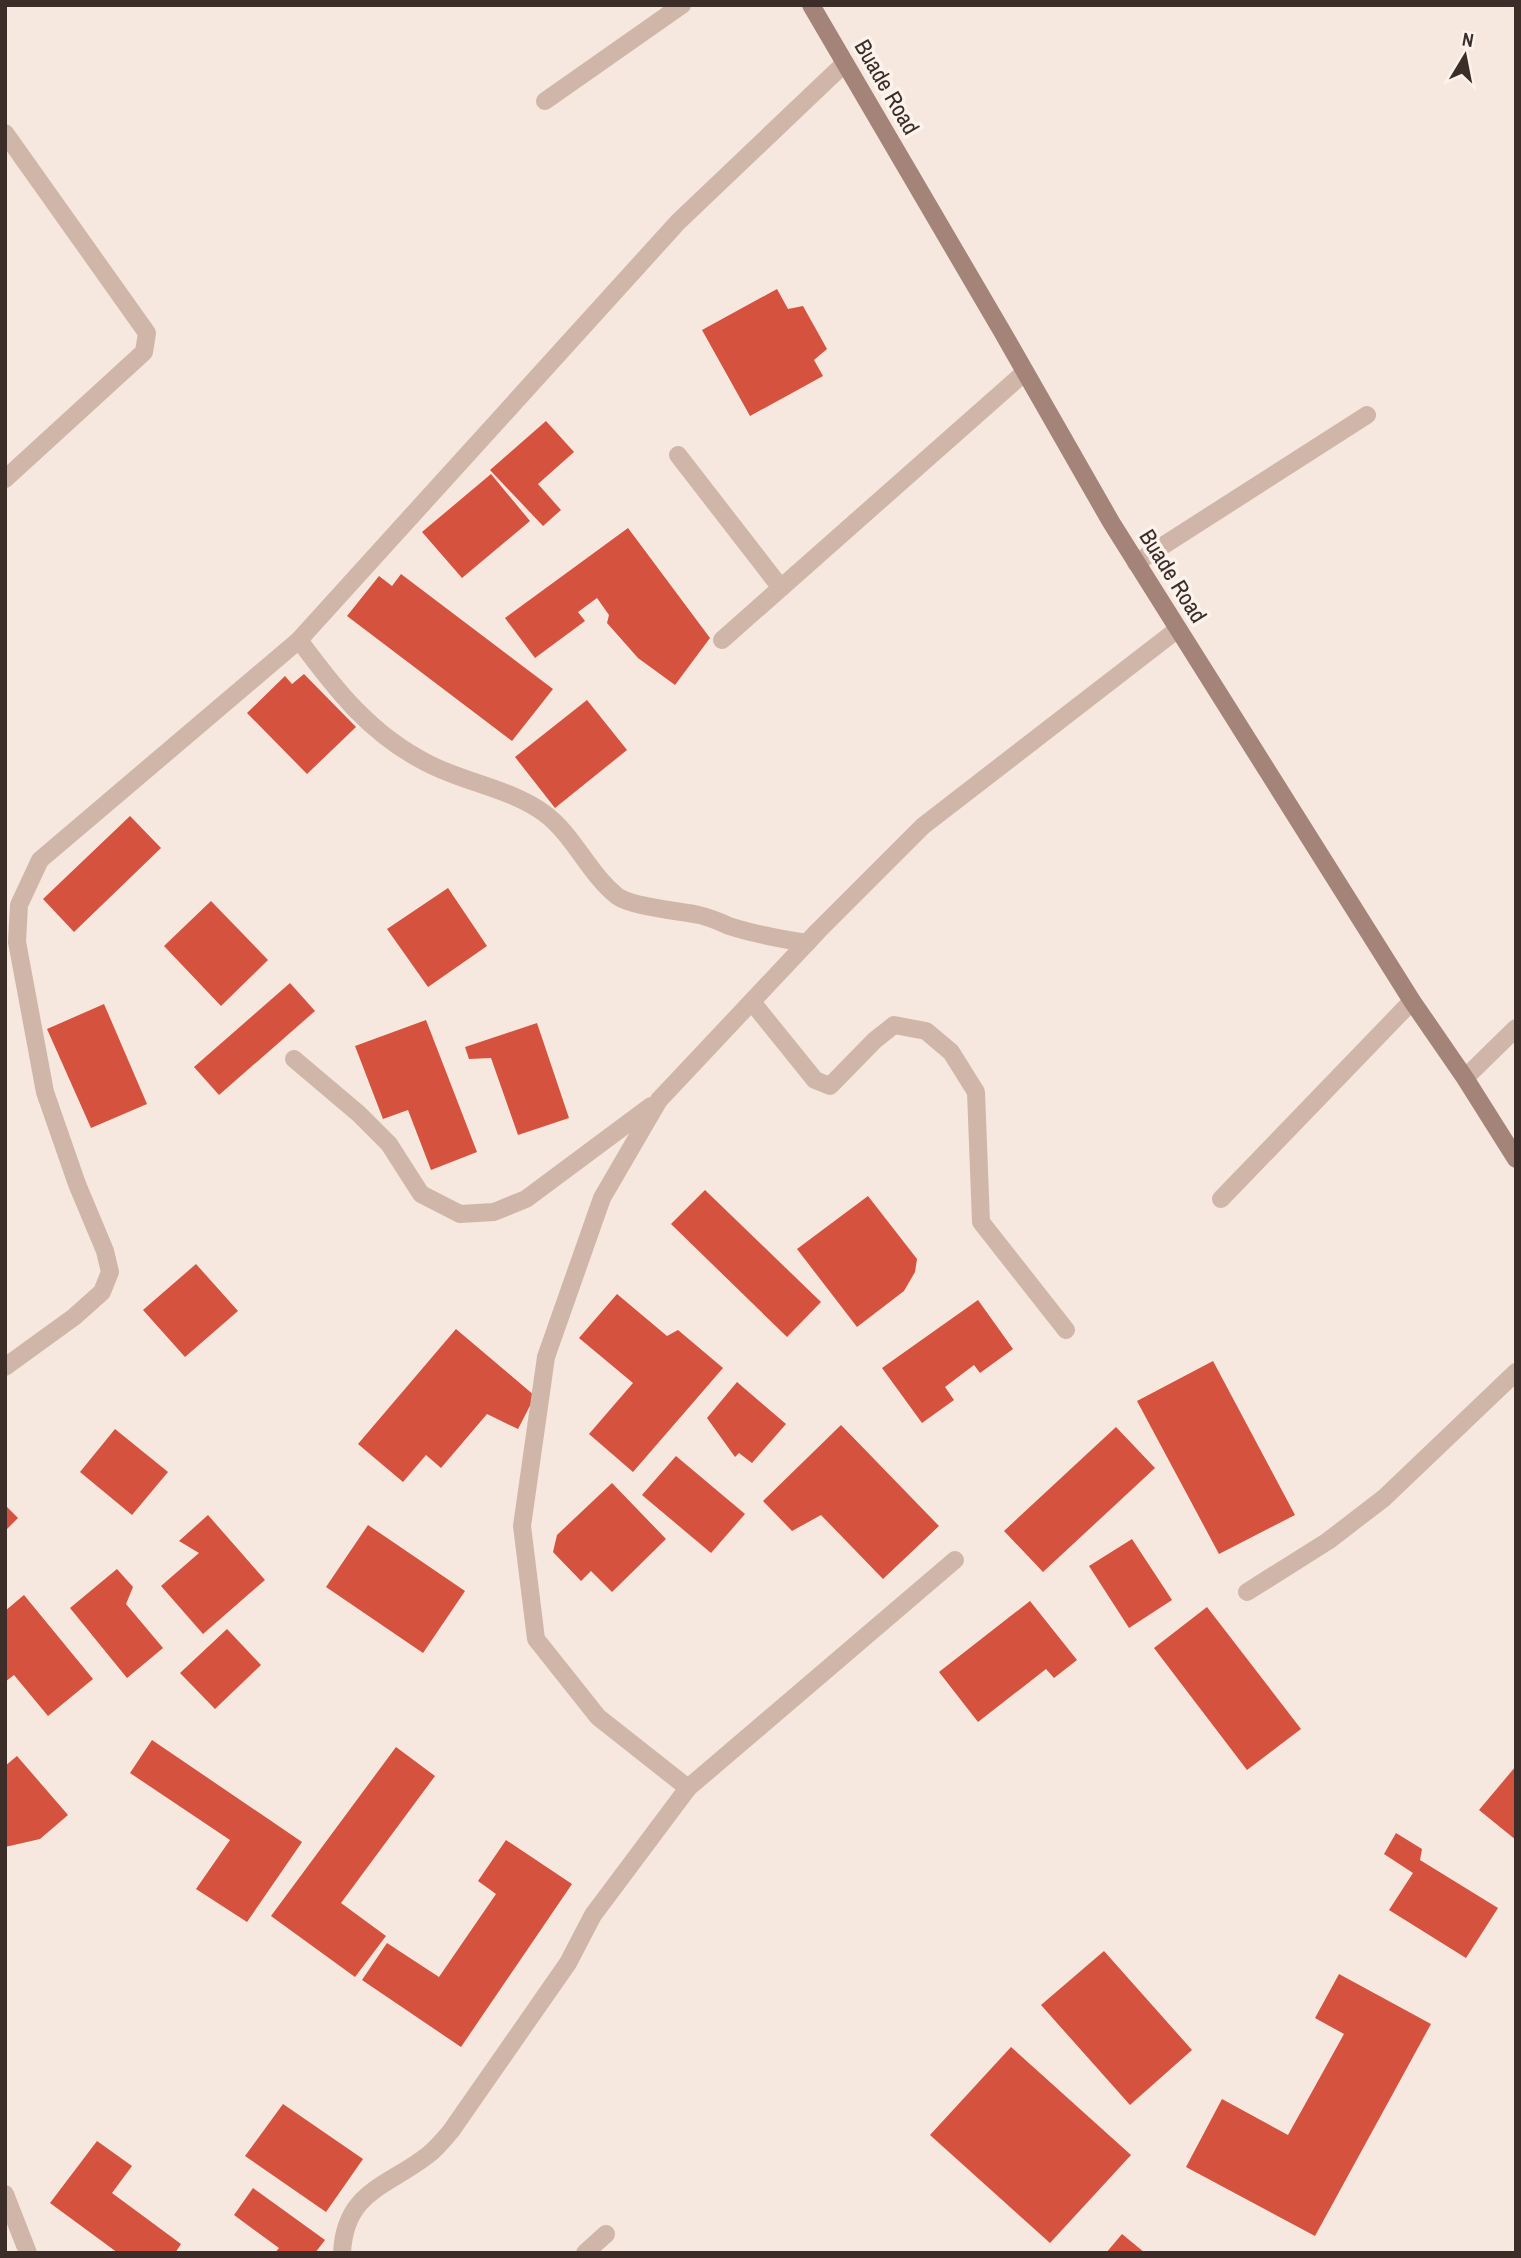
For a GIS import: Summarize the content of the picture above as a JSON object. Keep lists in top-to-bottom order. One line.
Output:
{"streets":{"street":["Buade Road"]},"north":"top"}
